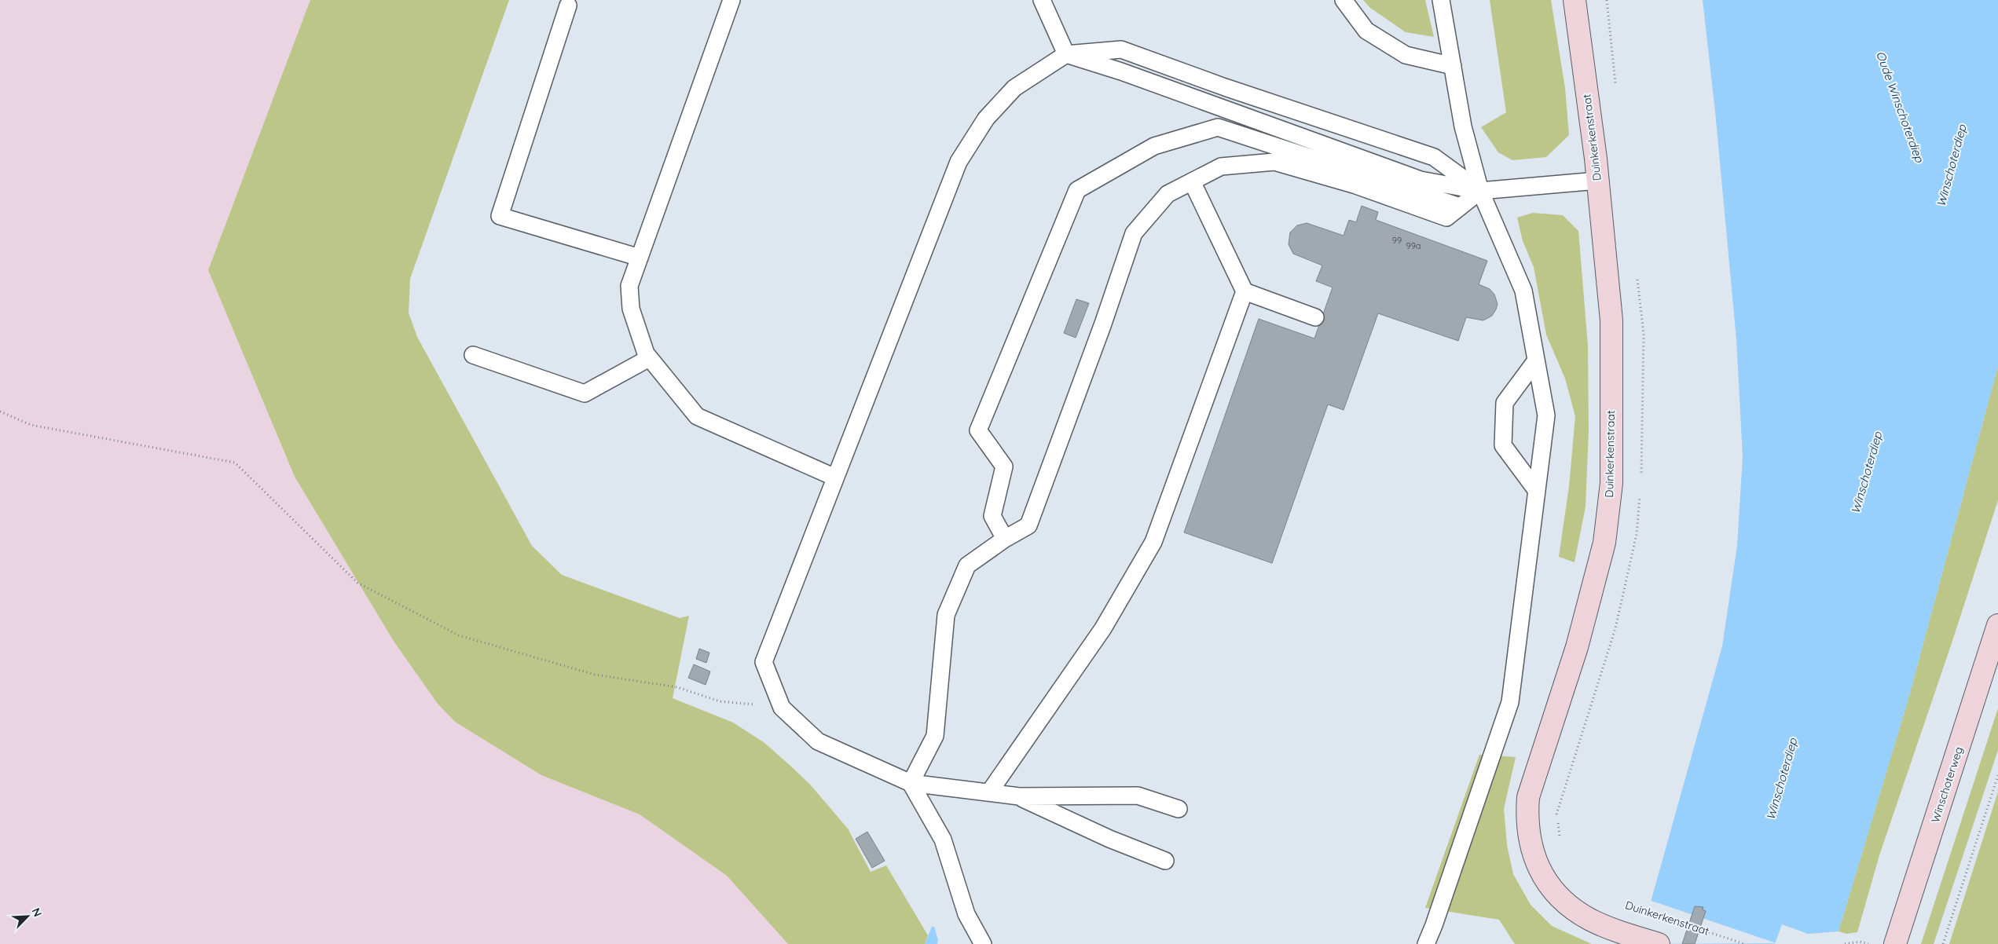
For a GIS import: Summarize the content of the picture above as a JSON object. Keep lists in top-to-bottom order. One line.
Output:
{"streets":{"main road":["Duinkerkenstraat","Winschoterweg"]},"water":["Oude Winschoterdiep","Winschoterdiep"],"house_numbers":["99","99a"],"north":"top right"}
